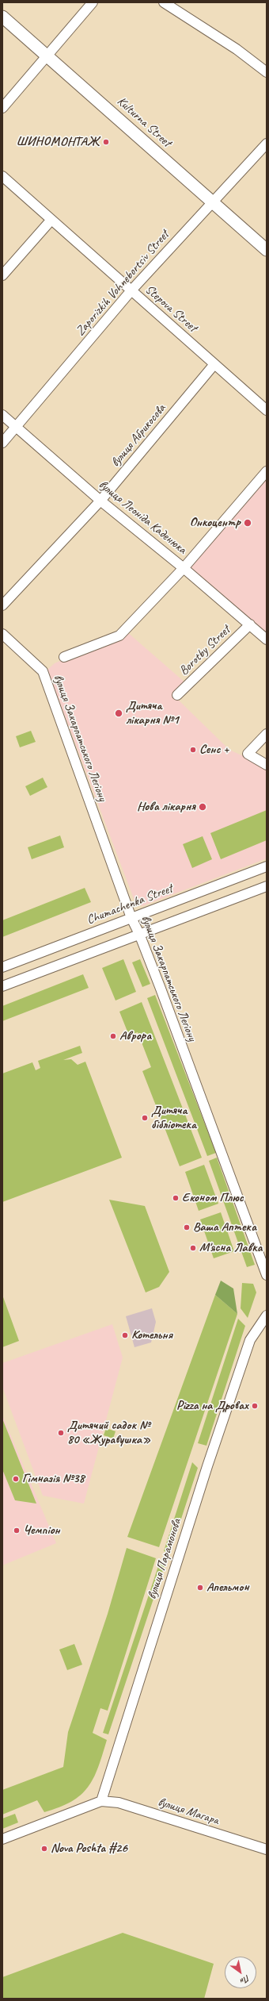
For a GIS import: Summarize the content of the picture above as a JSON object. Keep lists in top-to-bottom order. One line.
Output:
{"streets":{"main road":["Kulturna Street"],"street":["Zaporizkih Vohnebortsiv Street","Stepova Street","вулиця Абрикосова","вулиця Леоніда Каденюка","Borotby Street","вулиця Закарпатського Легіону","Chumachenka Street","вулиця Парамонова","вулиця Магара"]},"crossings":[["Kulturna Street","Zaporizkih Vohnebortsiv Street"],["Zaporizkih Vohnebortsiv Street","Stepova Street"],["Zaporizkih Vohnebortsiv Street","вулиця Леоніда Каденюка"],["Stepova Street","вулиця Абрикосова"],["вулиця Абрикосова","вулиця Леоніда Каденюка"],["вулиця Леоніда Каденюка","Borotby Street"],["вулиця Закарпатського Легіону","Chumachenka Street"],["вулиця Парамонова","вулиця Магара"]],"places":["ШИНОМОНТАЖ","Онкоцентр","Дитяча лікарня №1","Сенс +","Нова лікарня","Аврора","Дитяча бібліотека","Економ Плюс","Ваша Аптека","М'ясна Лавка","Котельня","Pizza на Дровах","Дитячий садок № 80 «Журавушка»","Гімназія №38","Чемпіон","Апельмон","Nova Poshta #26"],"north":"bottom right"}
